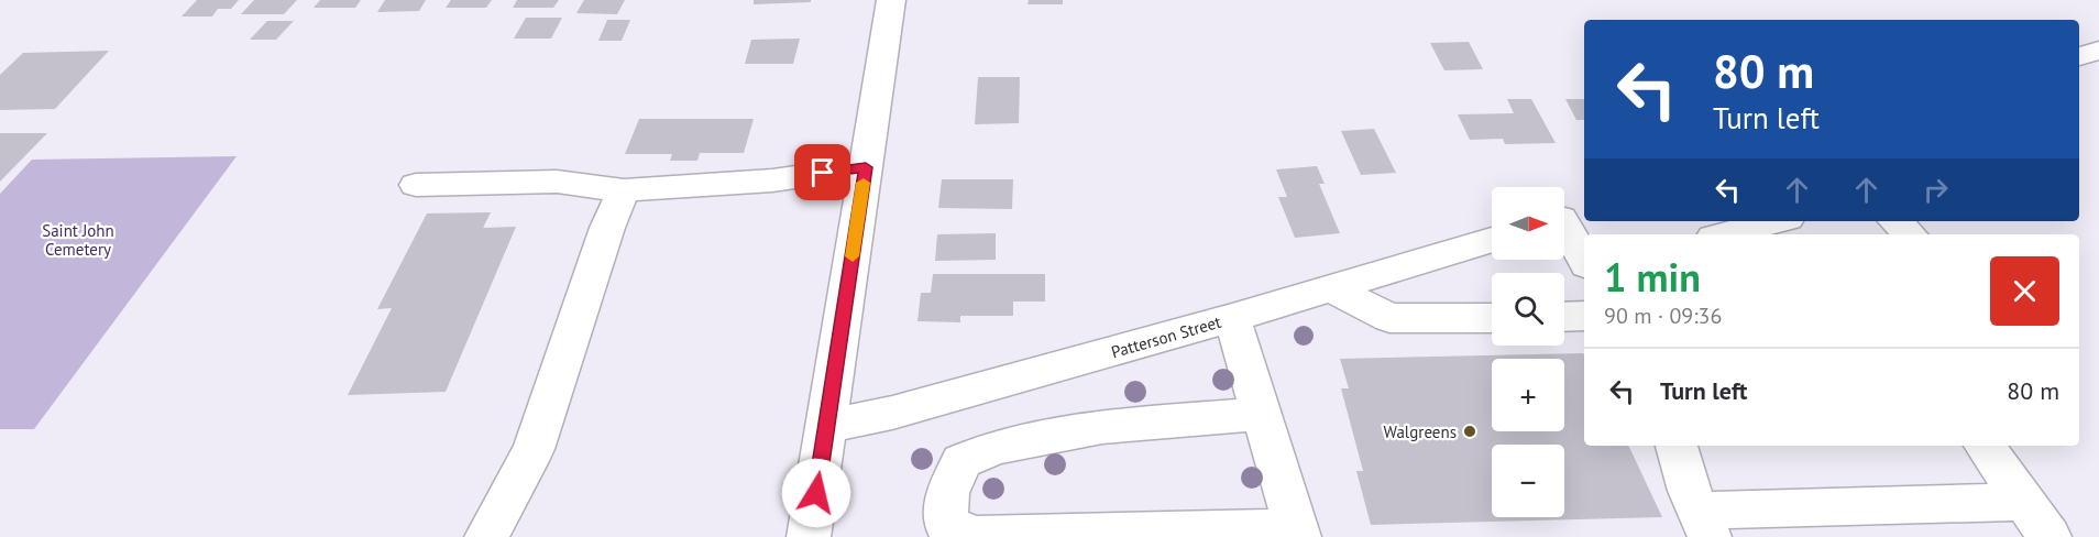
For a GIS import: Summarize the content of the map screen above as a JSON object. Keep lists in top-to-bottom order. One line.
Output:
{"streets":{"street":["Patterson Street"]},"parks":["Saint John Cemetery"],"places":["Walgreens"],"north":"right","page":{"turn":["80 m","Turn left"],"map_buttons":["+","−"],"heading":["1 min","90 m · 09:36"],"list":[{"name":"Turn left","value":"80 m"}]}}
